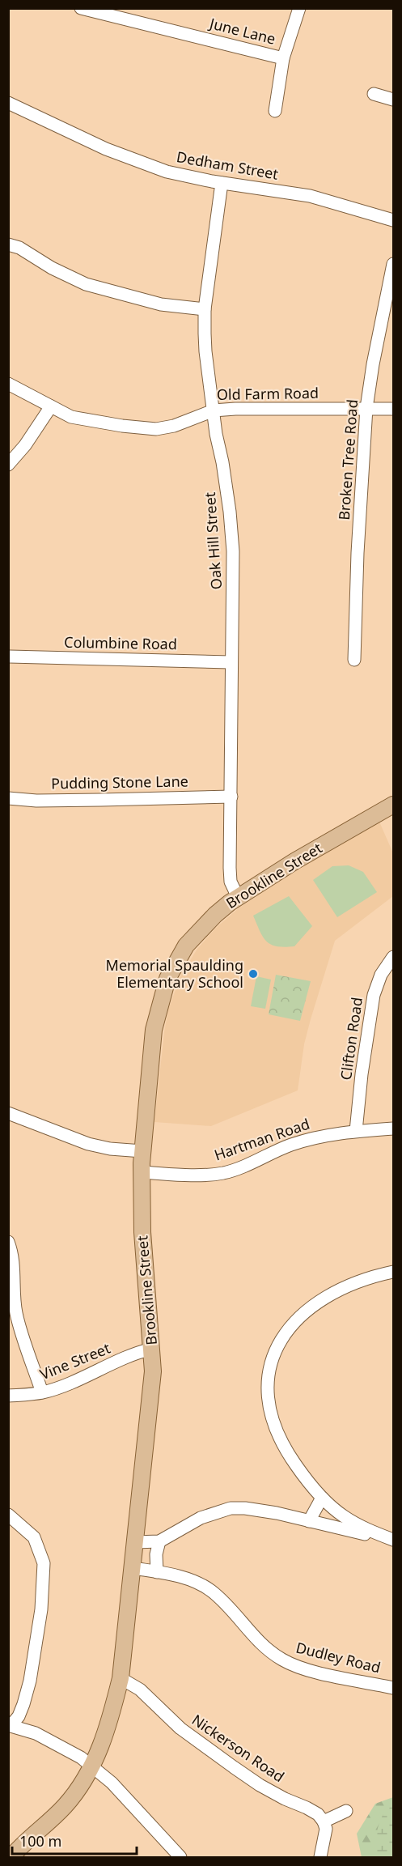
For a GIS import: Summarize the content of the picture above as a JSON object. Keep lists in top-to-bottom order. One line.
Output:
{"streets":{"main road":["Brookline Street"],"street":["June Lane","Dedham Street","Old Farm Road","Broken Tree Road","Oak Hill Street","Columbine Road","Pudding Stone Lane","Clifton Road","Hartman Road","Vine Street","Dudley Road","Nickerson Road"]},"crossings":[["Dedham Street","Oak Hill Street"],["Old Farm Road","Broken Tree Road"],["Old Farm Road","Oak Hill Street"],["Oak Hill Street","Columbine Road"],["Oak Hill Street","Pudding Stone Lane"],["Oak Hill Street","Brookline Street"],["Brookline Street","Hartman Road"],["Brookline Street","Vine Street"],["Brookline Street","Dudley Road"],["Brookline Street","Nickerson Road"],["Clifton Road","Hartman Road"]],"places":["Memorial Spaulding Elementary School"],"scale_bar":"100 m"}
